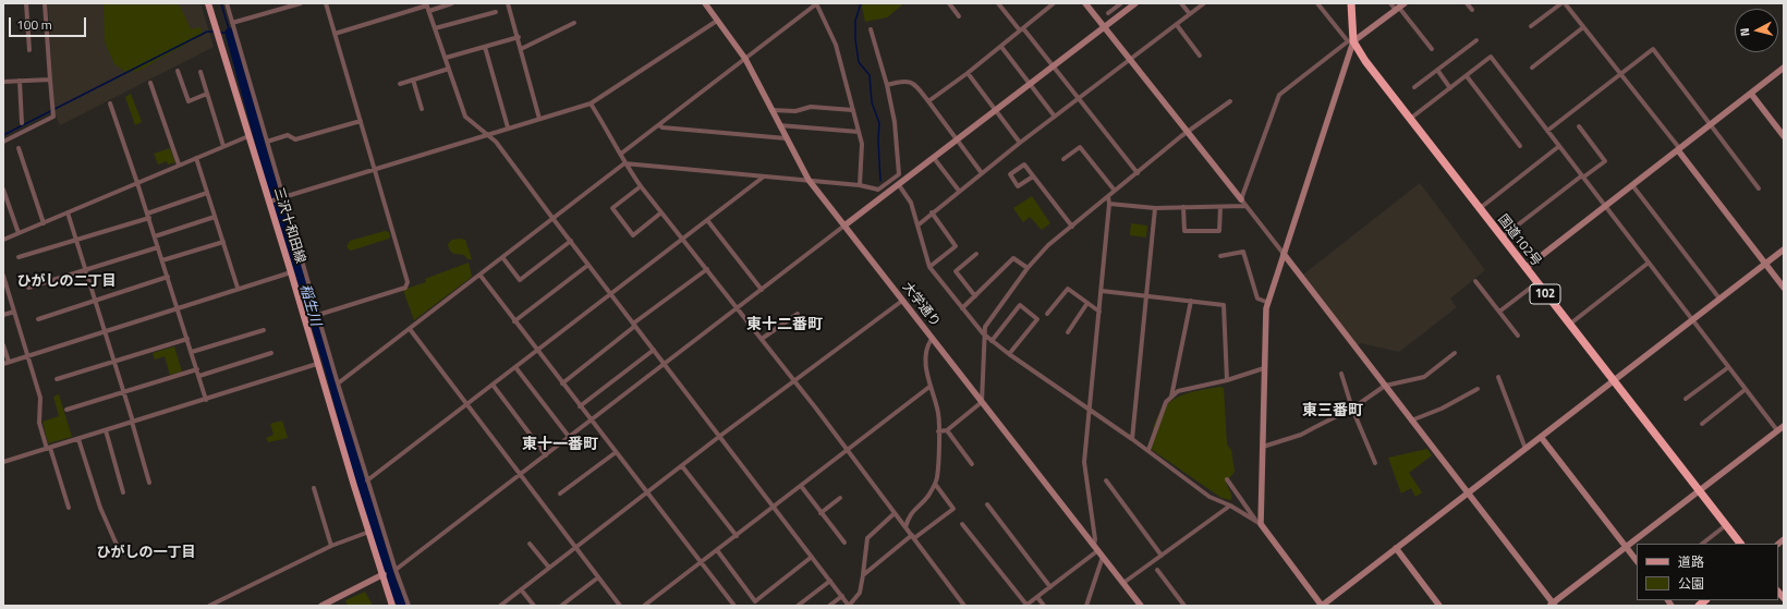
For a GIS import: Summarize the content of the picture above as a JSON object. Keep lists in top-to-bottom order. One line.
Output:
{"streets":{"highway":["国道102号","102"],"main road":["三沢十和田線"],"street":["大学通り"]},"districts":["ひがしの二丁目","東十二番町","東三番町","東十一番町","ひがしの一丁目"],"water":["稲生川"],"legend":["道路","公園"],"scale_bar":"100 m","north":"left"}
